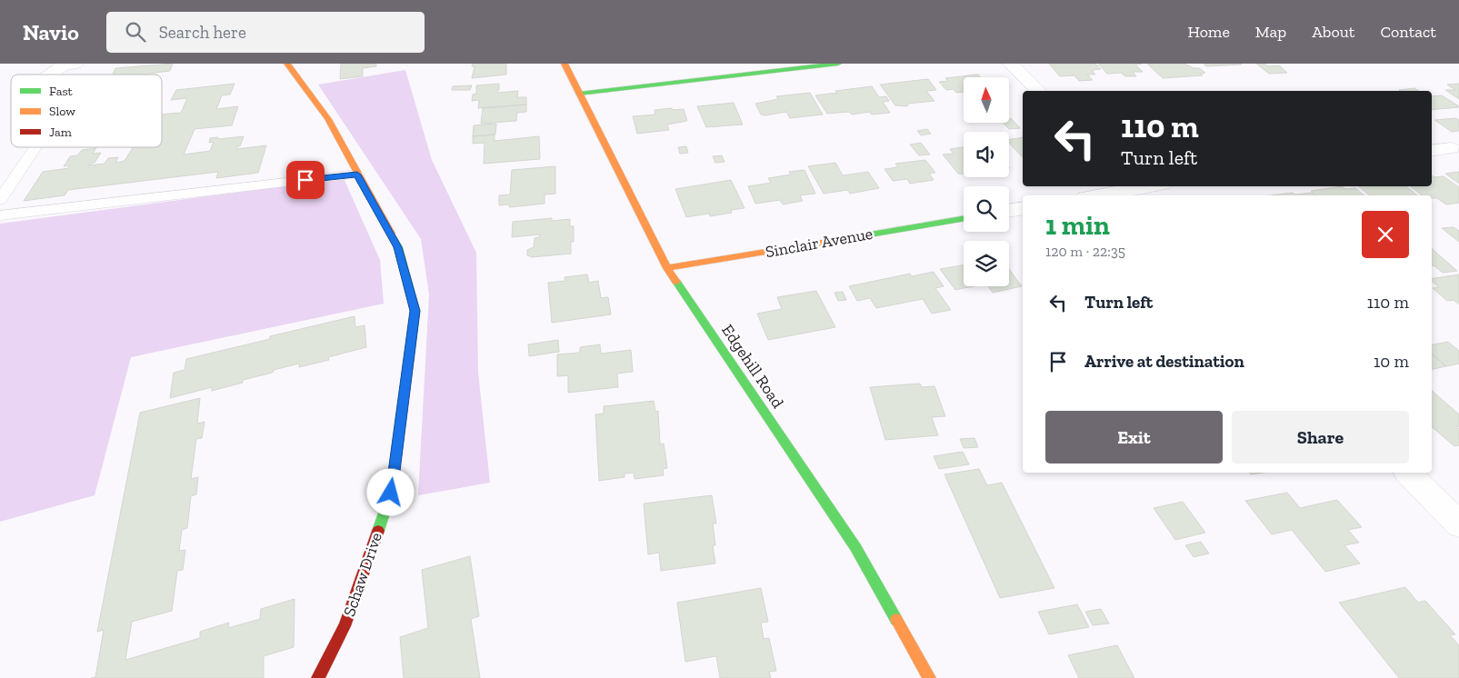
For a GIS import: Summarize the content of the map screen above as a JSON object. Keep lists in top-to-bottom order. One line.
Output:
{"streets":{"street":["Sinclair Avenue","Edgehill Road","Schaw Drive"]},"crossings":[["Sinclair Avenue","Edgehill Road"]],"legend":["Fast","Slow","Jam"],"north":"top","page":{"header":"Navio","search":"Search here","nav":["Home","Map","About","Contact"],"turn":["110 m","Turn left"],"heading":["1 min","120 m · 22:35"],"list":[{"name":"Turn left","value":"110 m"},{"name":"Arrive at destination","value":"10 m"}],"buttons":["Exit","Share"]}}
